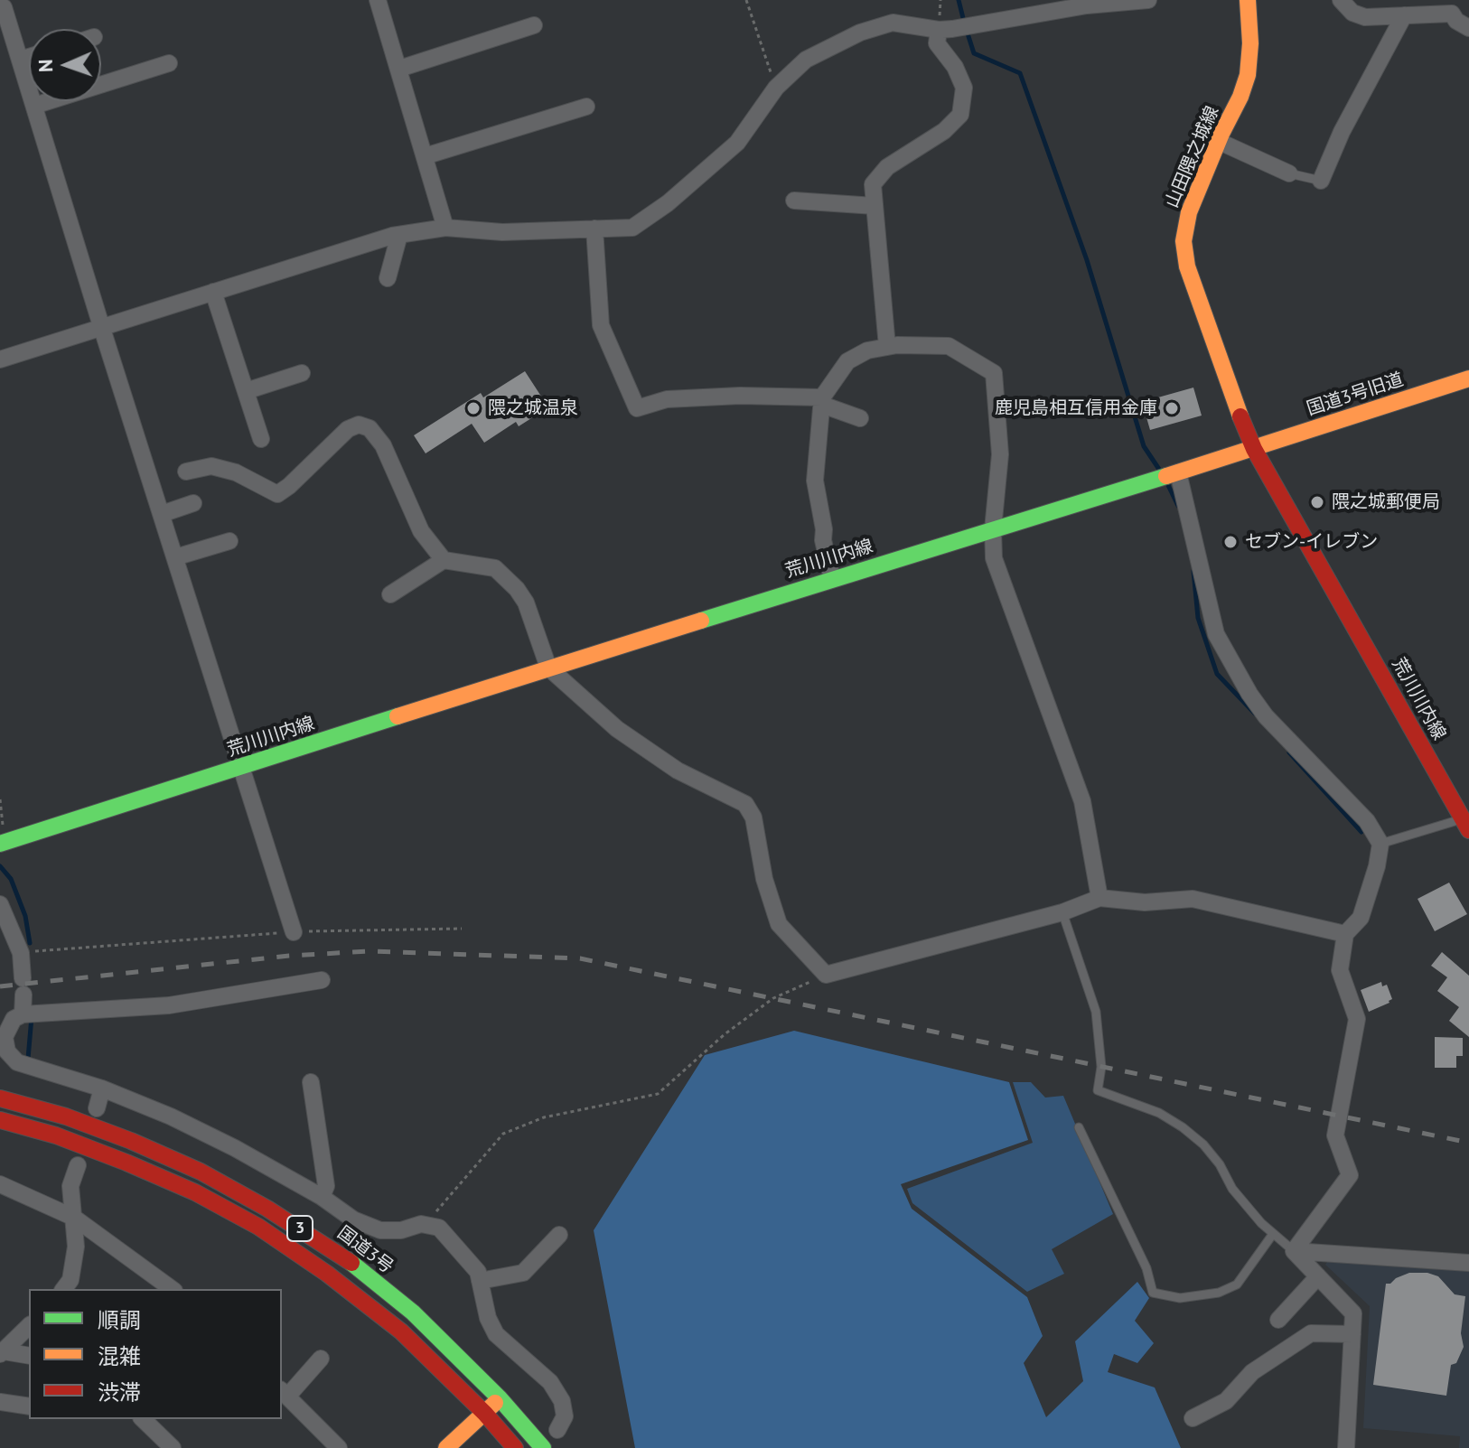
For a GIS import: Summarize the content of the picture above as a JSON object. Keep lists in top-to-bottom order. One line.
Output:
{"streets":{"main road":["山田隈之城線","国道3号旧道","荒川川内線","3","国道3号"]},"crossings":[["山田隈之城線","国道3号旧道"],["山田隈之城線","荒川川内線"],["国道3号旧道","荒川川内線"]],"places":["隈之城温泉","鹿児島相互信用金庫","隈之城郵便局","セブン-イレブン"],"legend":["順調","混雑","渋滞"],"north":"left"}
